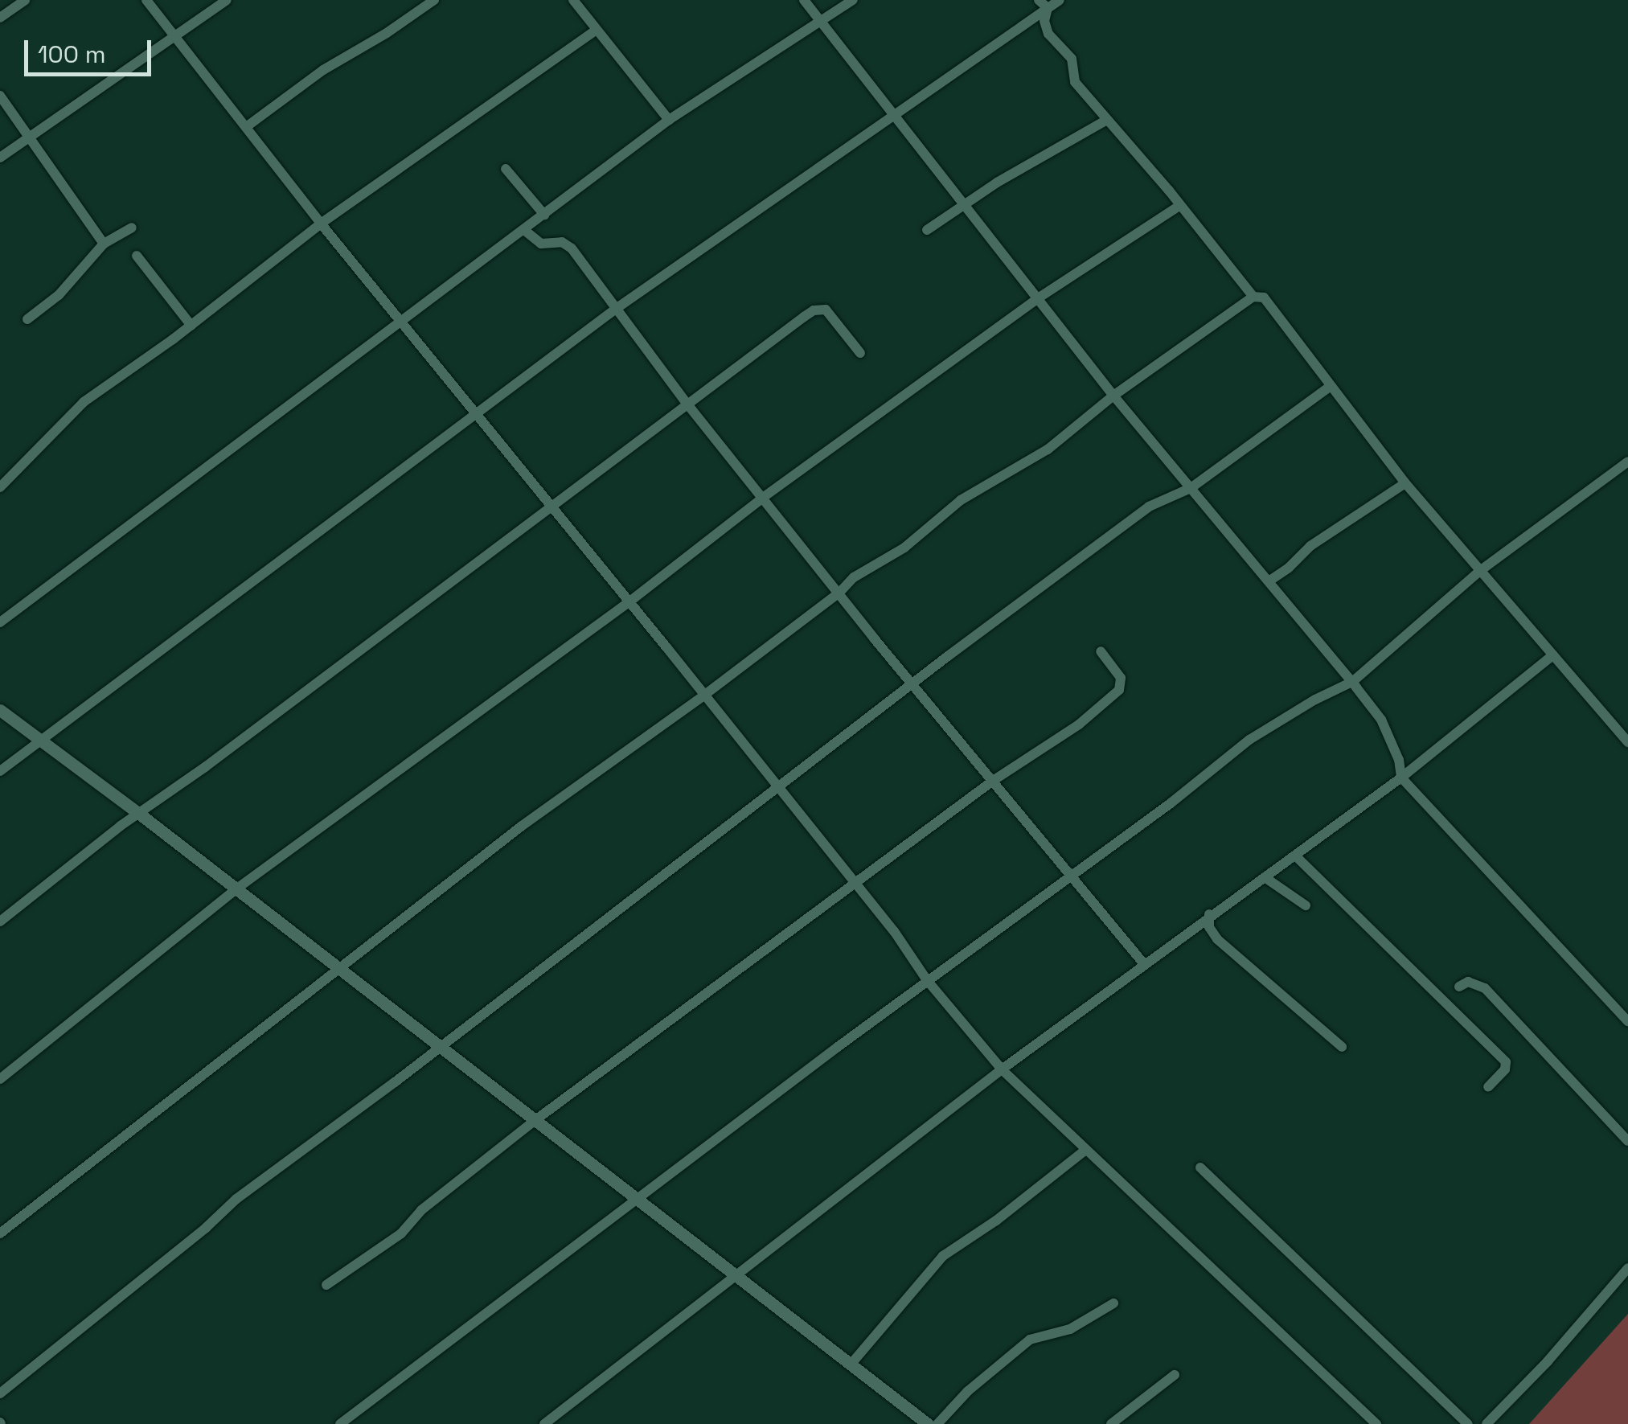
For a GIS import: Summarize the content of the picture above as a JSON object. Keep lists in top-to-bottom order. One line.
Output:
{"scale_bar":"100 m"}
